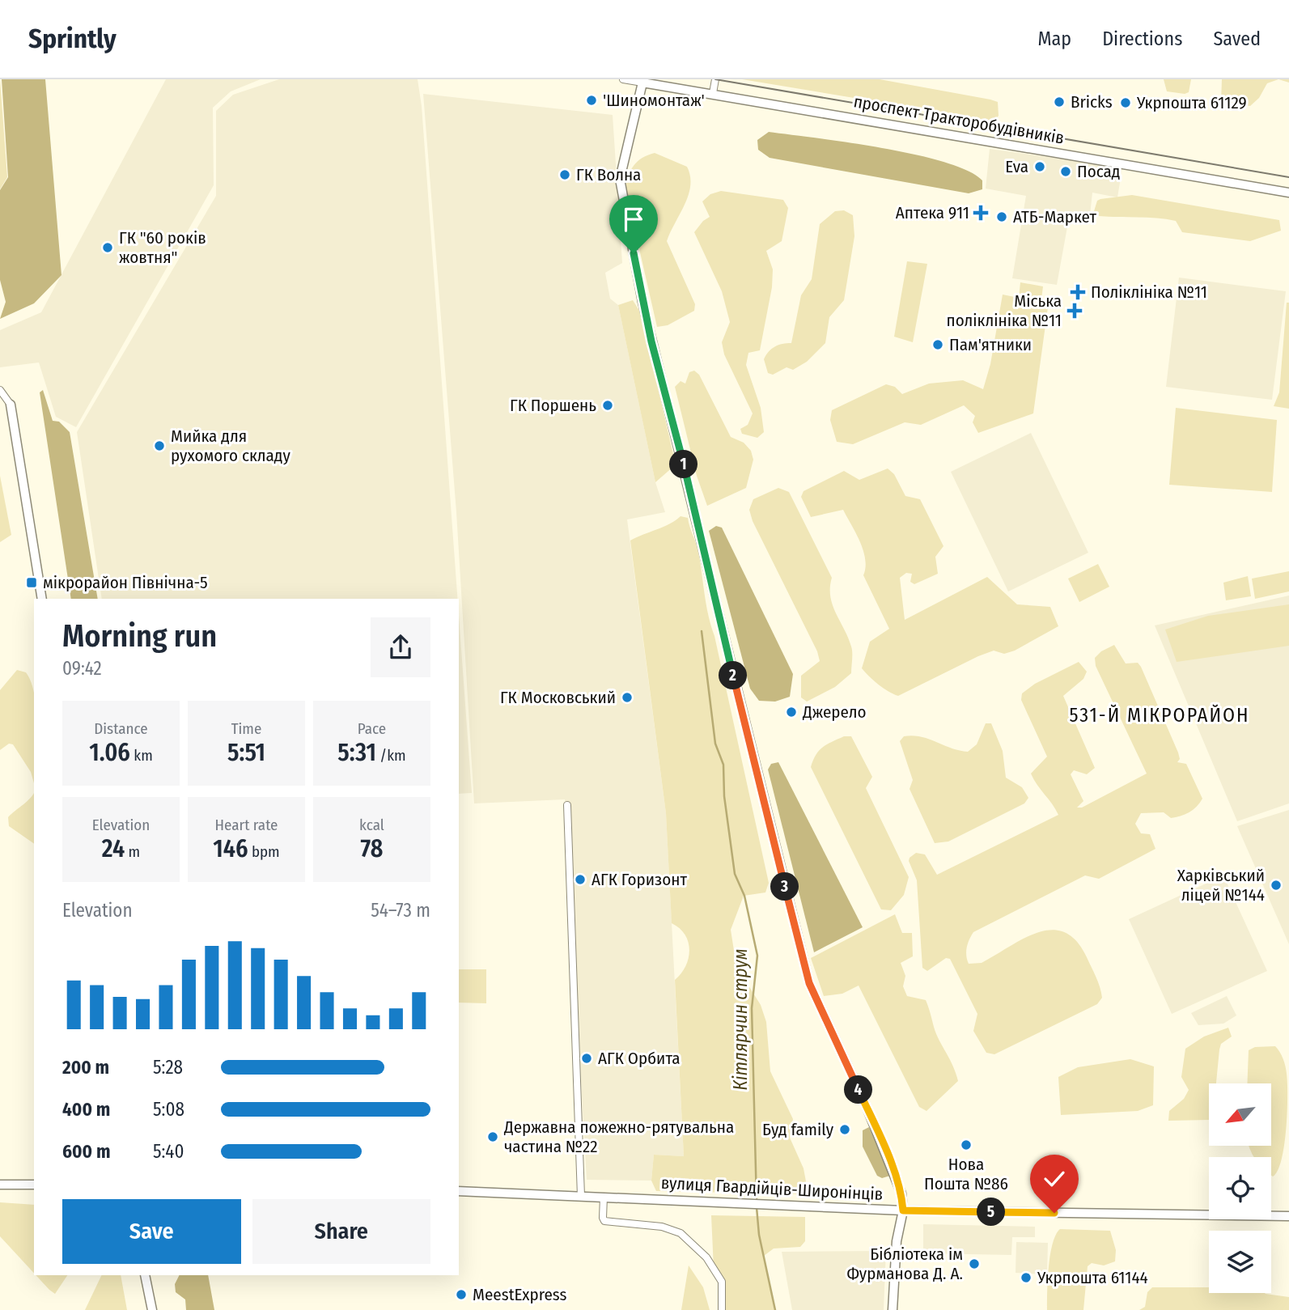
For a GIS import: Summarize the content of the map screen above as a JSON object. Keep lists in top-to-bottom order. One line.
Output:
{"streets":{"street":["проспект Тракторобудівників","вулиця Гвардійців-Широнінців"]},"districts":["531-Й МІКРОРАЙОН"],"water":["Кітлярчин струм"],"places":{"other":["'Шиномонтаж'","Bricks","Укрпошта 61129","Eva","Посад","ГК Волна","АТБ-Маркет","ГК \"60 років жовтня\"","Пам'ятники","ГК Поршень","Мийка для рухомого складу","ГК Московський","Джерело","АГК Горизонт","Харківський ліцей №144","АГК Орбита","Буд family","Державна пожежно-рятувальна частина №22","Нова Пошта №86","Бібліотека iм Фурманова Д. А.","Укрпошта 61144","MeestExpress"],"health":["Аптека 911","Поліклініка №11","Міська поліклініка №11"],"transit":["мікрорайон Північна-5"]},"north":"bottom left","page":{"header":"Sprintly","nav":["Map","Directions","Saved"],"pins":["1","2","3","4","5"],"heading":["Morning run","09:42"],"stats":[["Distance","1.06 km"],["Time","5:51"],["Pace","5:31 /km"],["Elevation","24 m"],["Heart rate","146 bpm"],["kcal","78"]],"chart":["Elevation","54–73 m"],"list":[{"name":"200 m","note":"5:28"},{"name":"400 m","note":"5:08"},{"name":"600 m","note":"5:40"}],"buttons":["Save","Share"]}}
